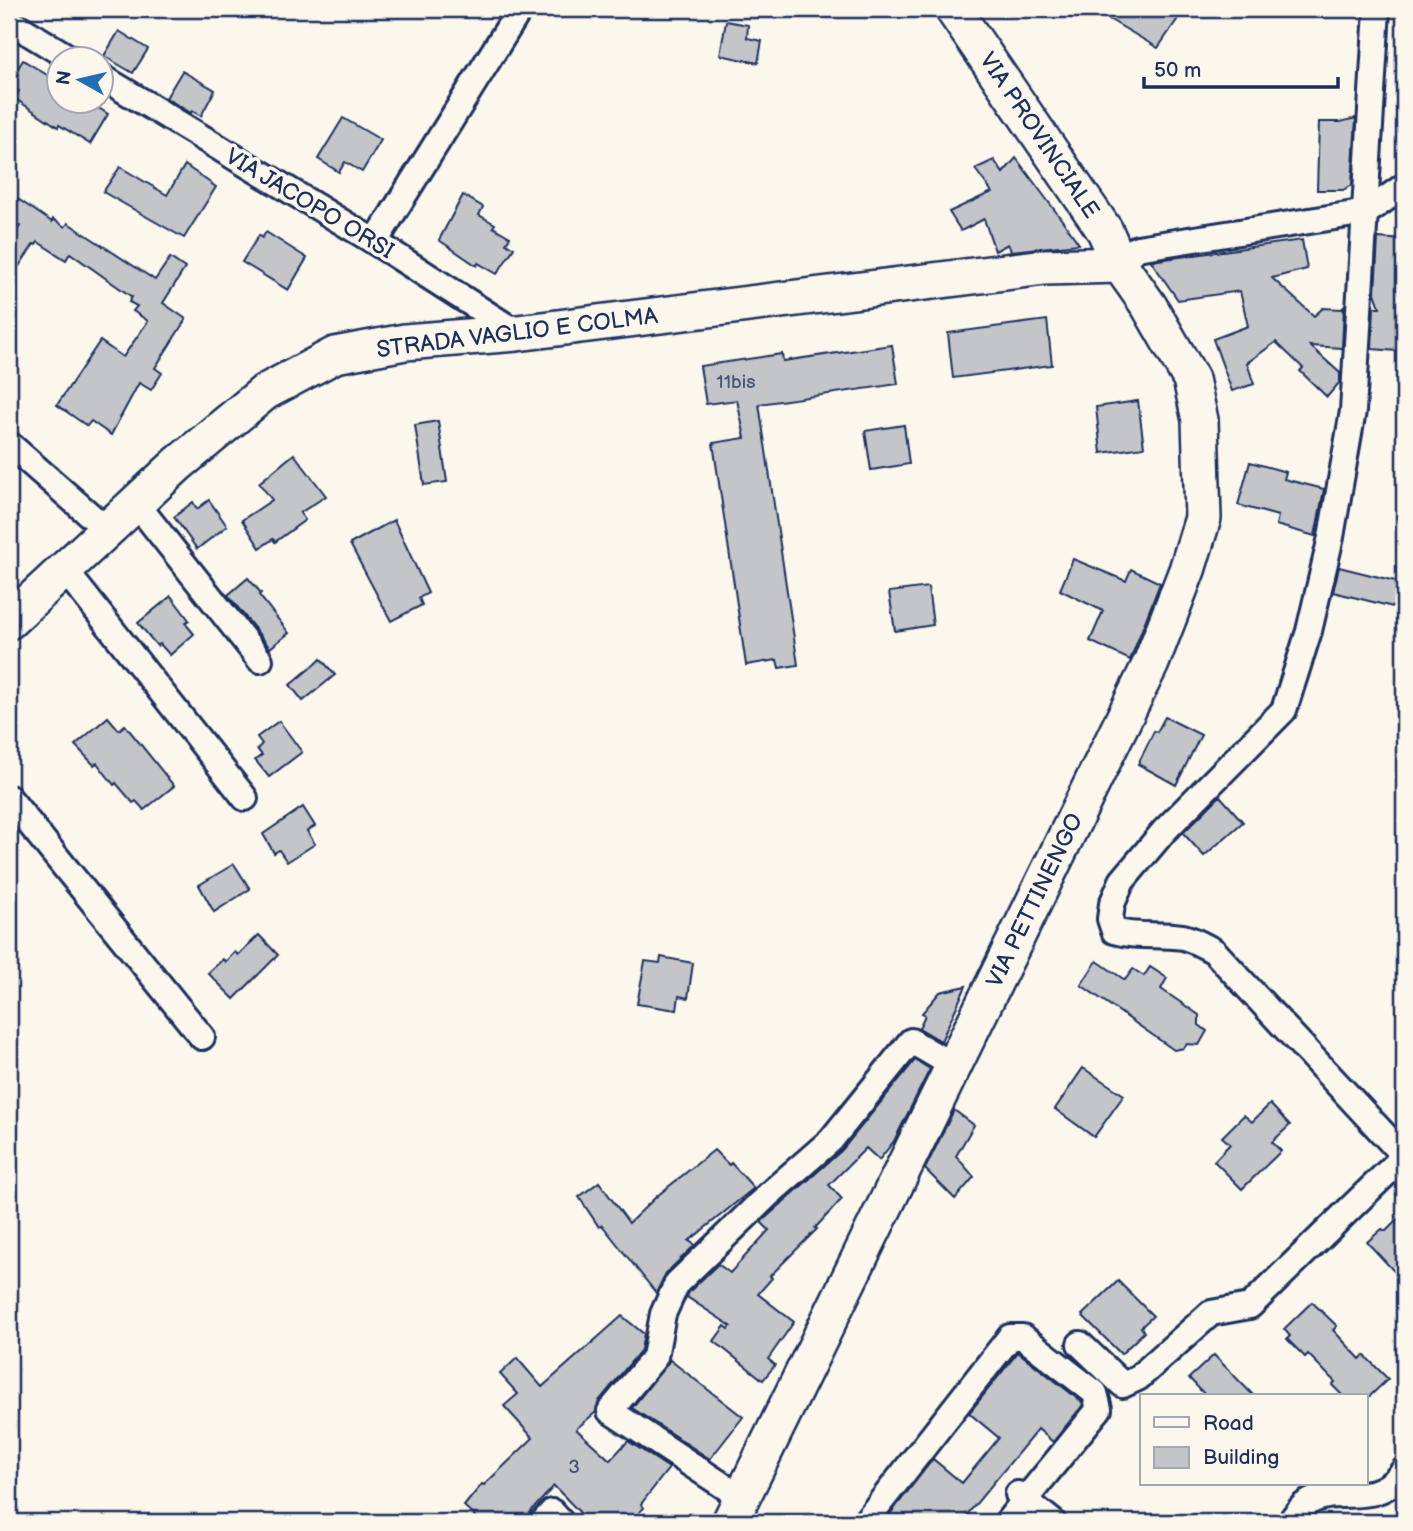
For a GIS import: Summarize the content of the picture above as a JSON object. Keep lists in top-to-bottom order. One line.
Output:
{"streets":{"main road":["VIA PROVINCIALE","STRADA VAGLIO E COLMA","VIA PETTINENGO"],"street":["VIA JACOPO ORSI"]},"crossings":[["VIA PROVINCIALE","STRADA VAGLIO E COLMA"],["VIA PROVINCIALE","VIA PETTINENGO"],["VIA JACOPO ORSI","STRADA VAGLIO E COLMA"],["STRADA VAGLIO E COLMA","VIA PETTINENGO"]],"house_numbers":["11bis","3"],"legend":["Road","Building"],"scale_bar":"50 m","north":"left"}
